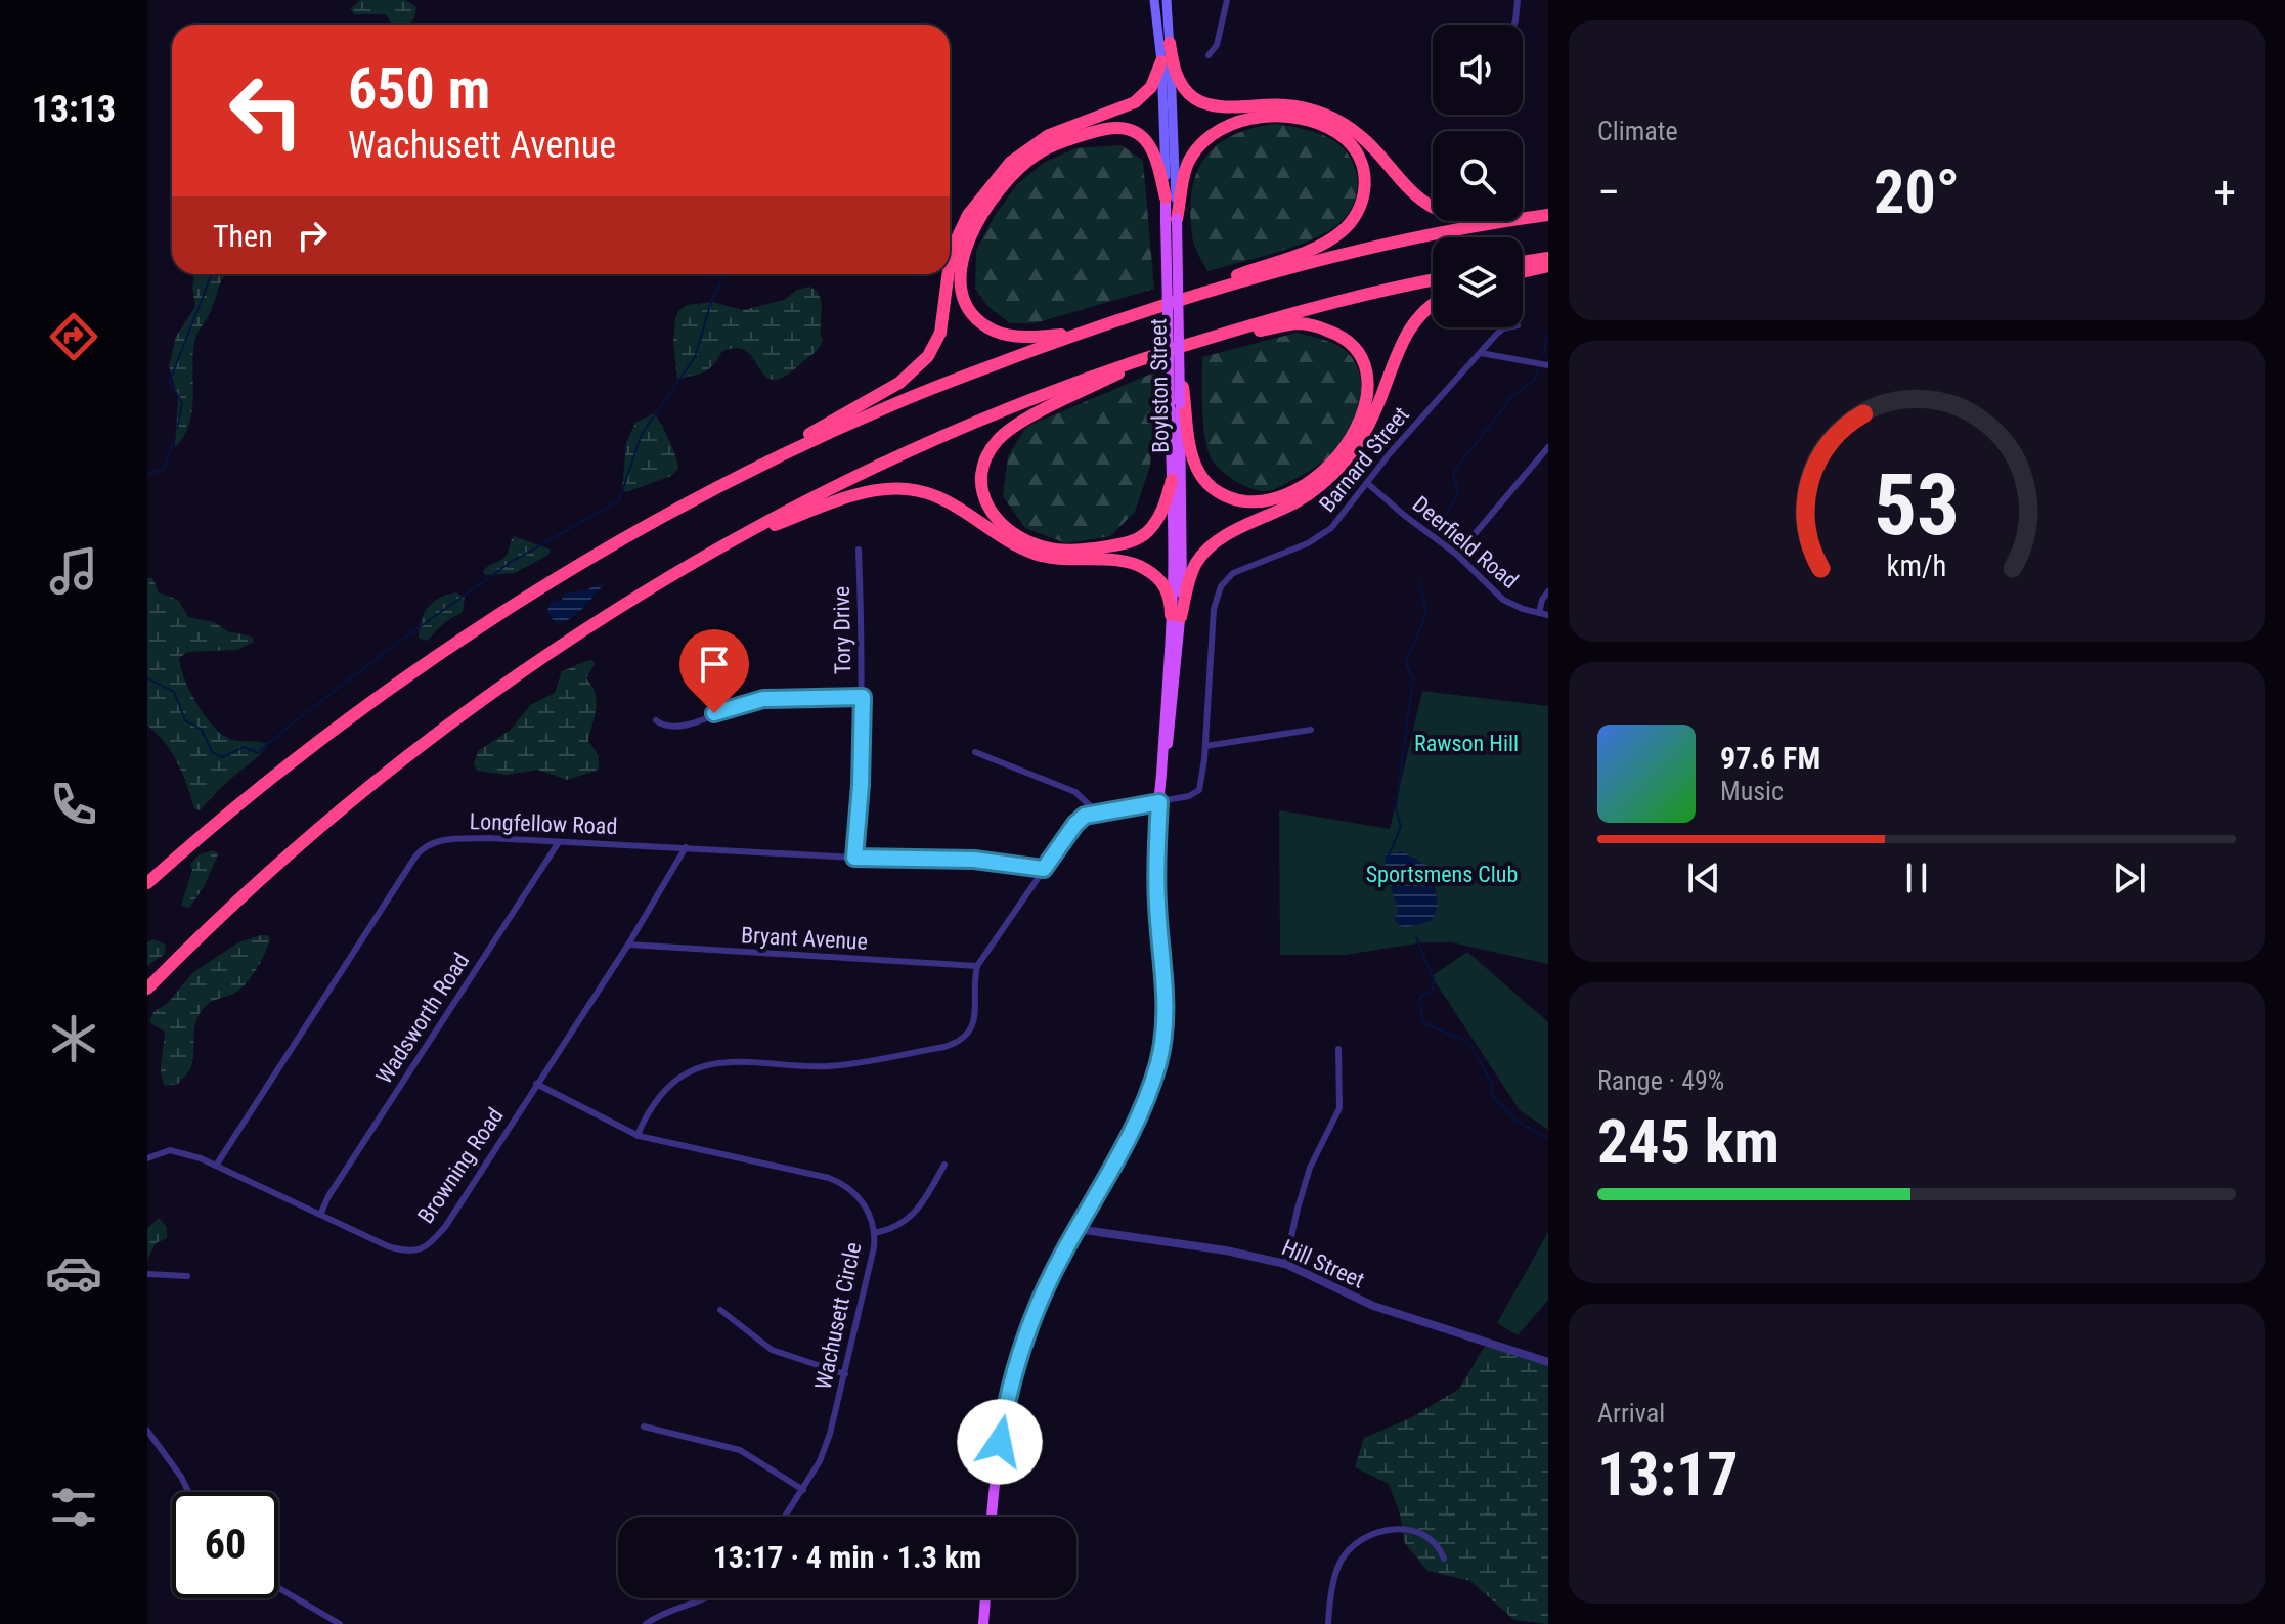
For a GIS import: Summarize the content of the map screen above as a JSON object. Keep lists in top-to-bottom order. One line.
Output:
{"streets":{"main road":["Boylston Street"],"street":["Barnard Street","Deerfield Road","Tory Drive","Longfellow Road","Bryant Avenue","Wadsworth Road","Browning Road","Hill Street","Wachusett Circle"]},"crossings":[["Boylston Street","Barnard Street"],["Boylston Street","Hill Street"],["Barnard Street","Deerfield Road"],["Tory Drive","Longfellow Road"],["Longfellow Road","Wadsworth Road"],["Longfellow Road","Browning Road"],["Bryant Avenue","Browning Road"],["Wadsworth Road","Browning Road"],["Browning Road","Wachusett Circle"]],"parks":["Rawson Hill","Sportsmens Club"],"page":{"tabs":"13:13","tile":["Climate",["Range · 49%","245 km"],["Arrival","13:17"]],"turn":["650 m","Wachusett Avenue"],"heat":["−","20°","+"],"then":"Then","song":["97.6 FM","Music"],"limit":"60","trip":"13:17 · 4 min · 1.3 km","gauge":["53","km/h"]}}
